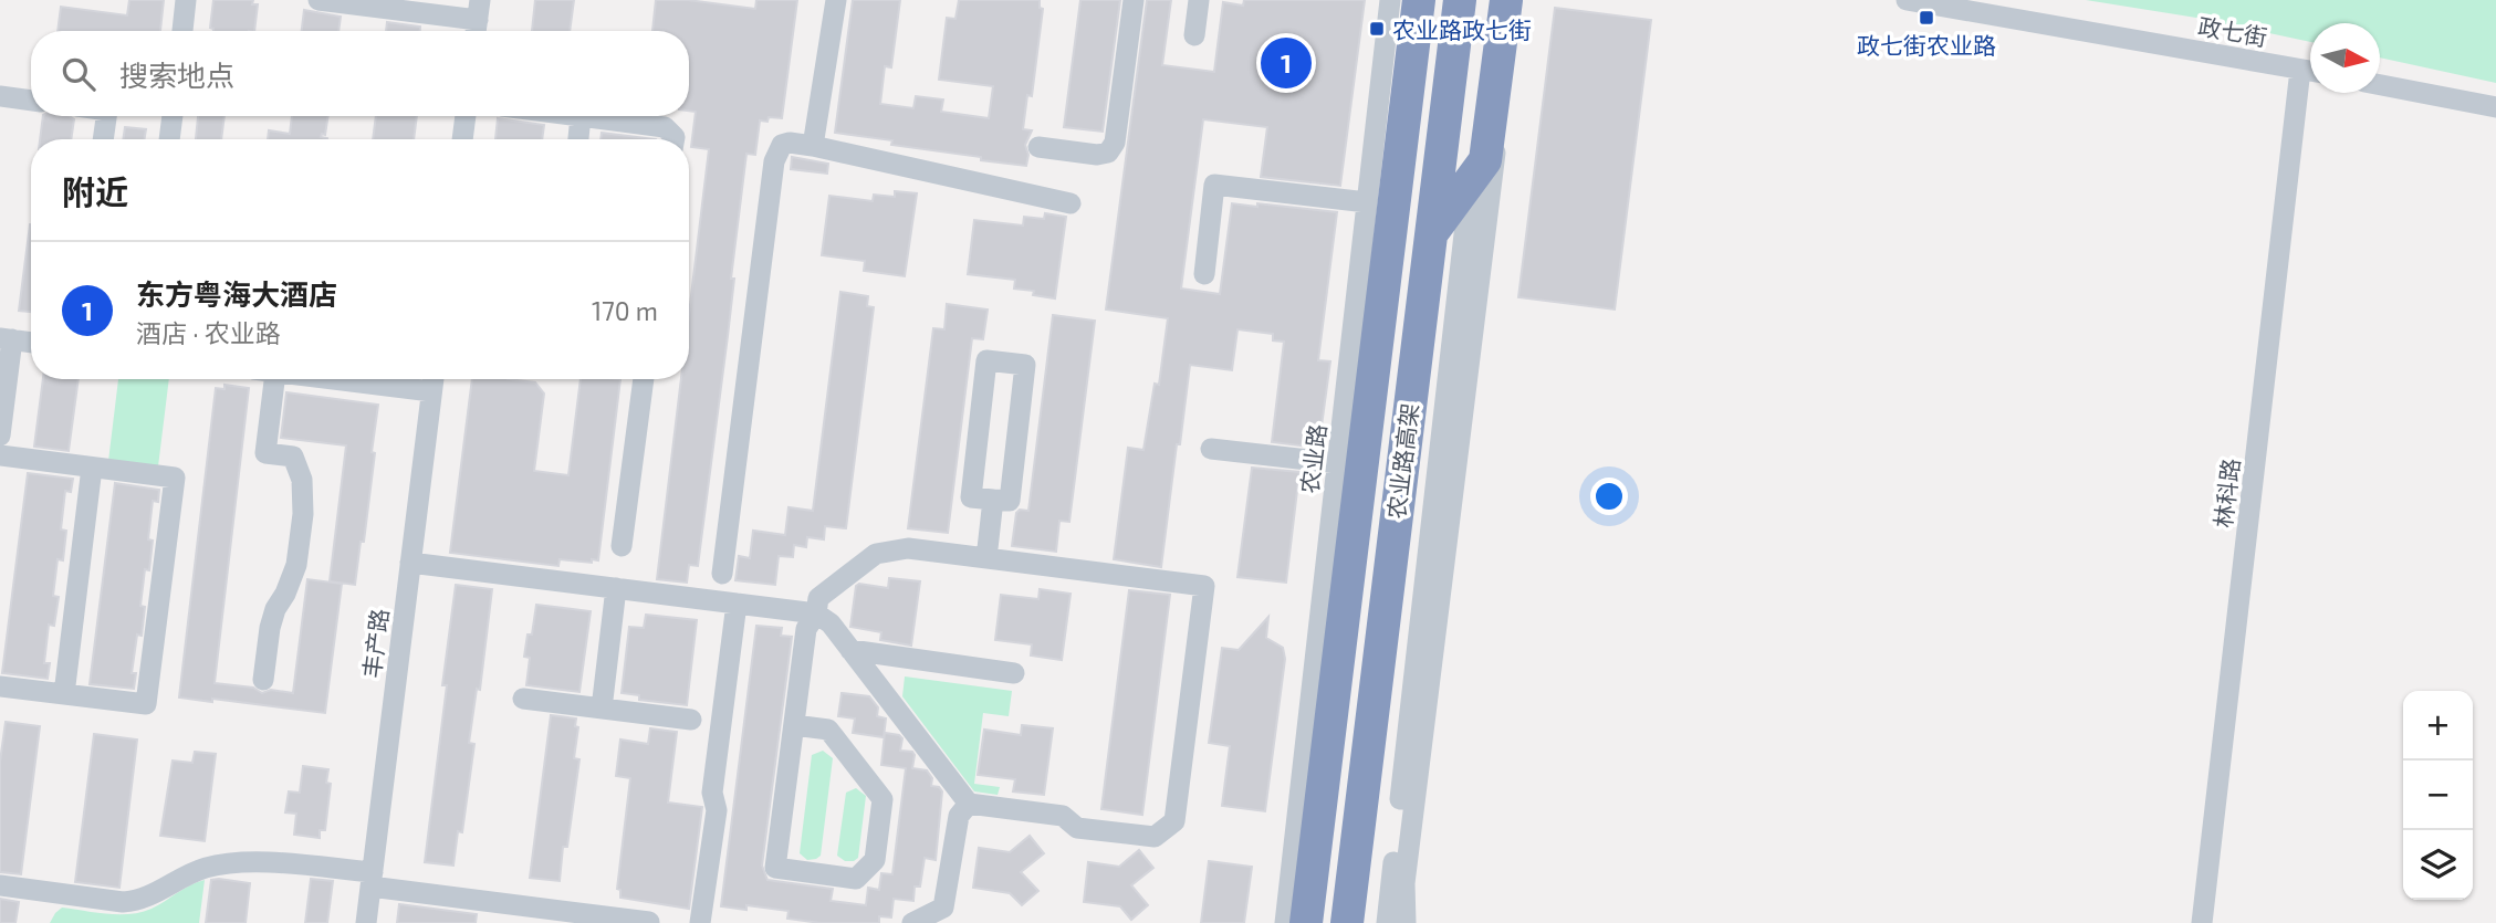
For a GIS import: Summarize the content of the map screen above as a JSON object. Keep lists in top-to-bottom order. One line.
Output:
{"streets":{"highway":["农业路高架"],"street":["政七街","农业路","林科路","丰产路"]},"crossings":[["农业路","农业路高架"]],"places":{"transit":["政七街农业路","农业路政七街"]},"north":"right","page":{"search":"搜索地点","pins":"1","heading":"附近","list":[{"mark":"1","name":"东方粤海大酒店","note":"酒店 · 农业路","value":"170 m"}],"map_buttons":["+","−"]}}
